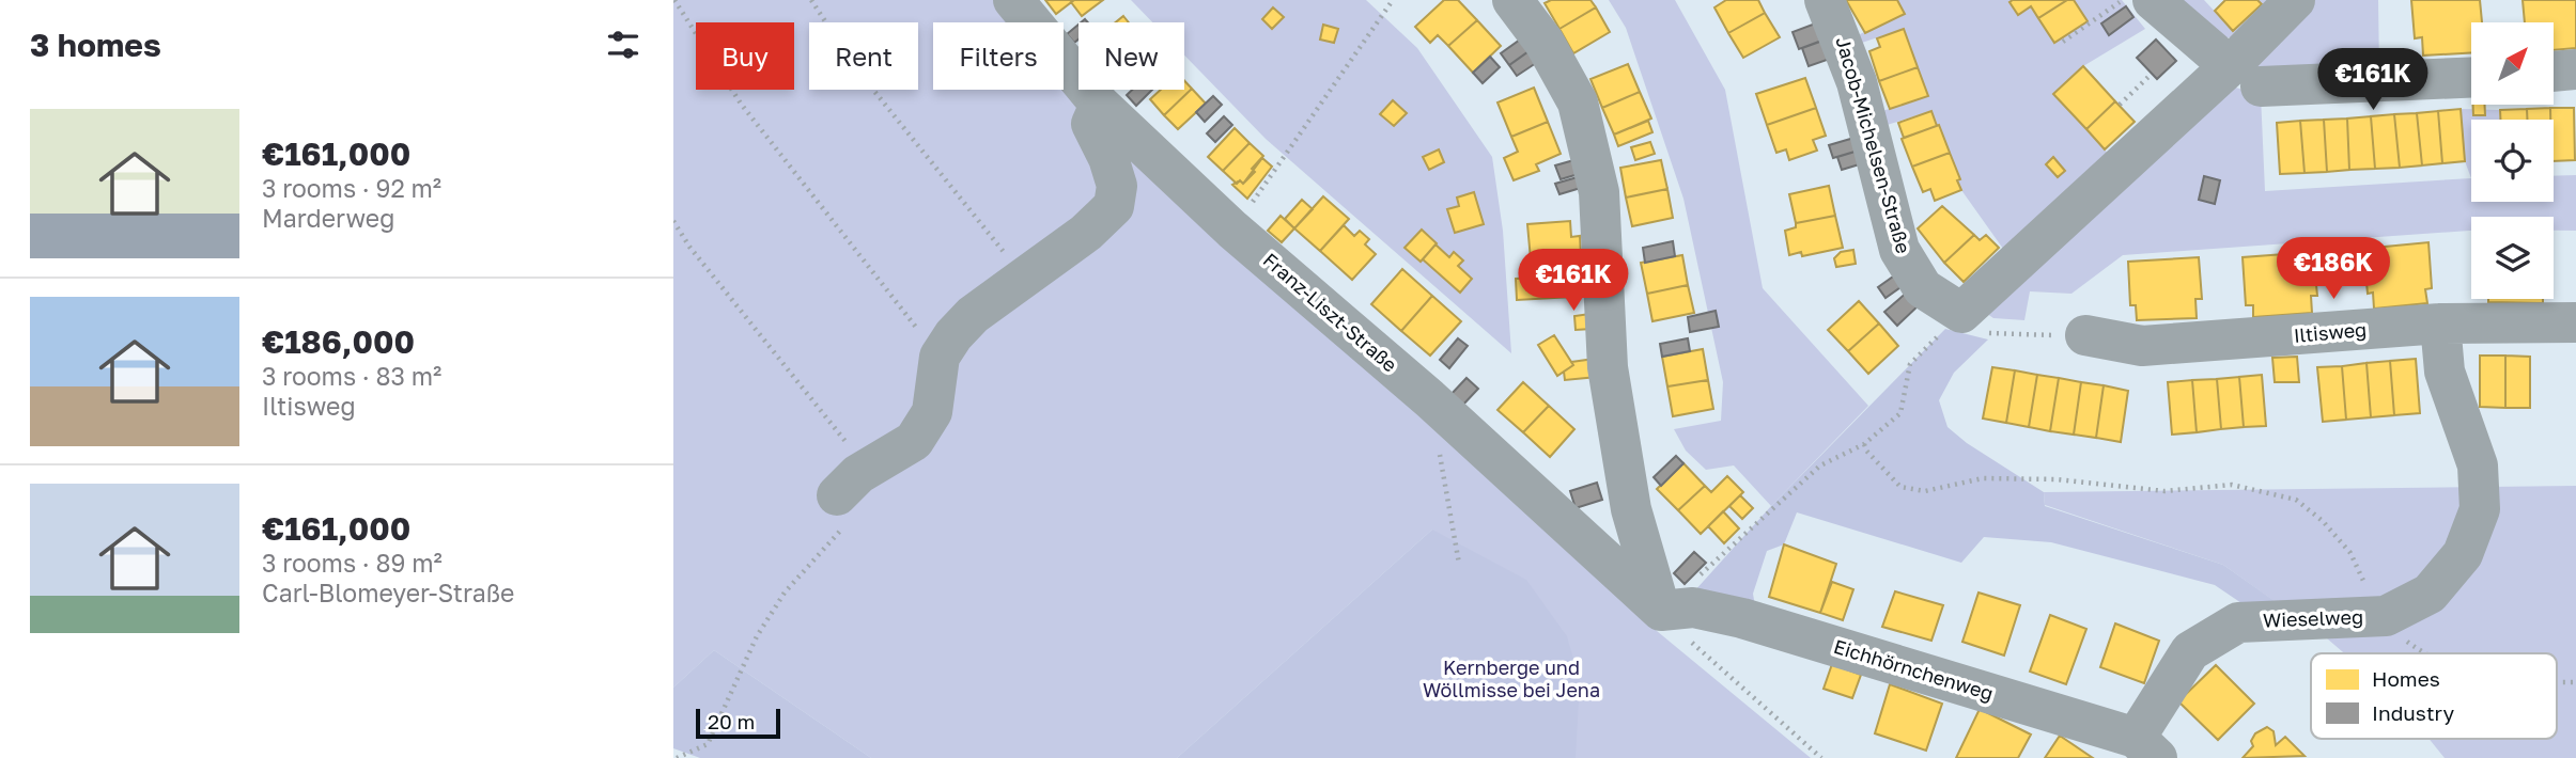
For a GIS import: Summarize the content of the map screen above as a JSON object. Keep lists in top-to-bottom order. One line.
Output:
{"streets":{"street":["Jacob-Michelsen-Straße","Franz-Liszt-Straße","Iltisweg","Wieselweg","Eichhörnchenweg"]},"crossings":[["Franz-Liszt-Straße","Eichhörnchenweg"],["Iltisweg","Wieselweg"],["Wieselweg","Eichhörnchenweg"]],"parks":["Kernberge und Wöllmisse bei Jena"],"legend":["Homes","Industry"],"scale_bar":"20 m","north":"top right","page":{"heading":"3 homes","chip":["Buy","Rent","Filters","New"],"price":["€161K","€186K","€161K"],"list":[{"name":"€161,000","note":"3 rooms · 92 m² · Marderweg"},{"name":"€186,000","note":"3 rooms · 83 m² · Iltisweg"},{"name":"€161,000","note":"3 rooms · 89 m² · Carl-Blomeyer-Straße"}],"scale":"20 m"}}
